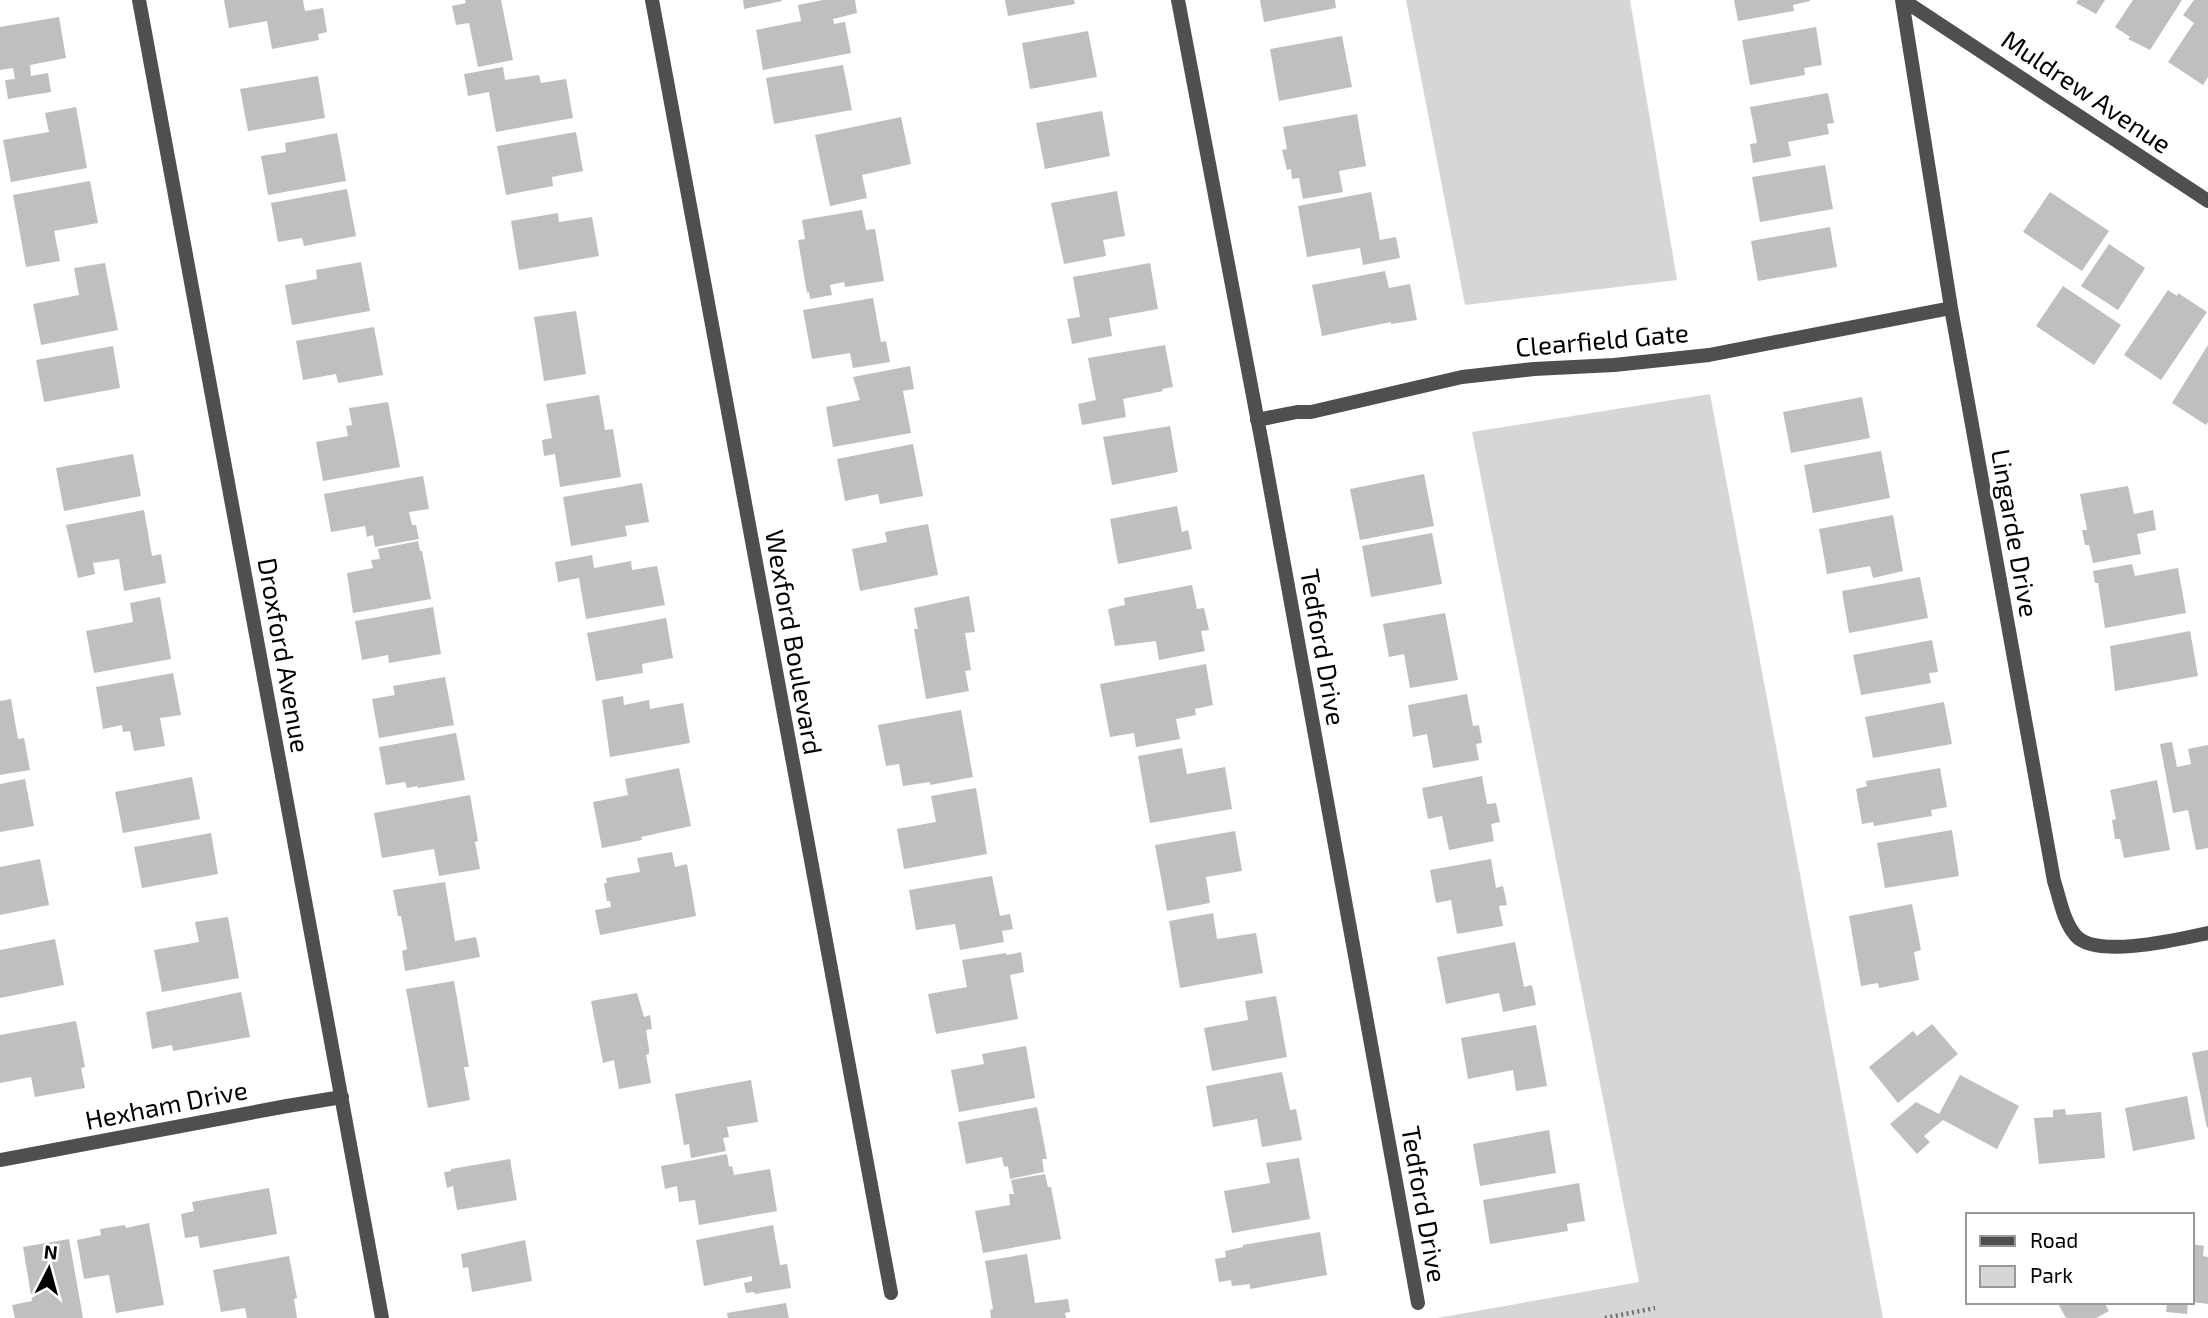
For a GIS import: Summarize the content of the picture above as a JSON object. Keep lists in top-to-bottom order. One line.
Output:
{"streets":{"street":["Muldrew Avenue","Clearfield Gate","Lingarde Drive","Wexford Boulevard","Tedford Drive","Droxford Avenue","Hexham Drive"]},"crossings":[["Muldrew Avenue","Lingarde Drive"],["Clearfield Gate","Lingarde Drive"],["Clearfield Gate","Tedford Drive"],["Droxford Avenue","Hexham Drive"]],"legend":["Road","Park"],"north":"top"}
